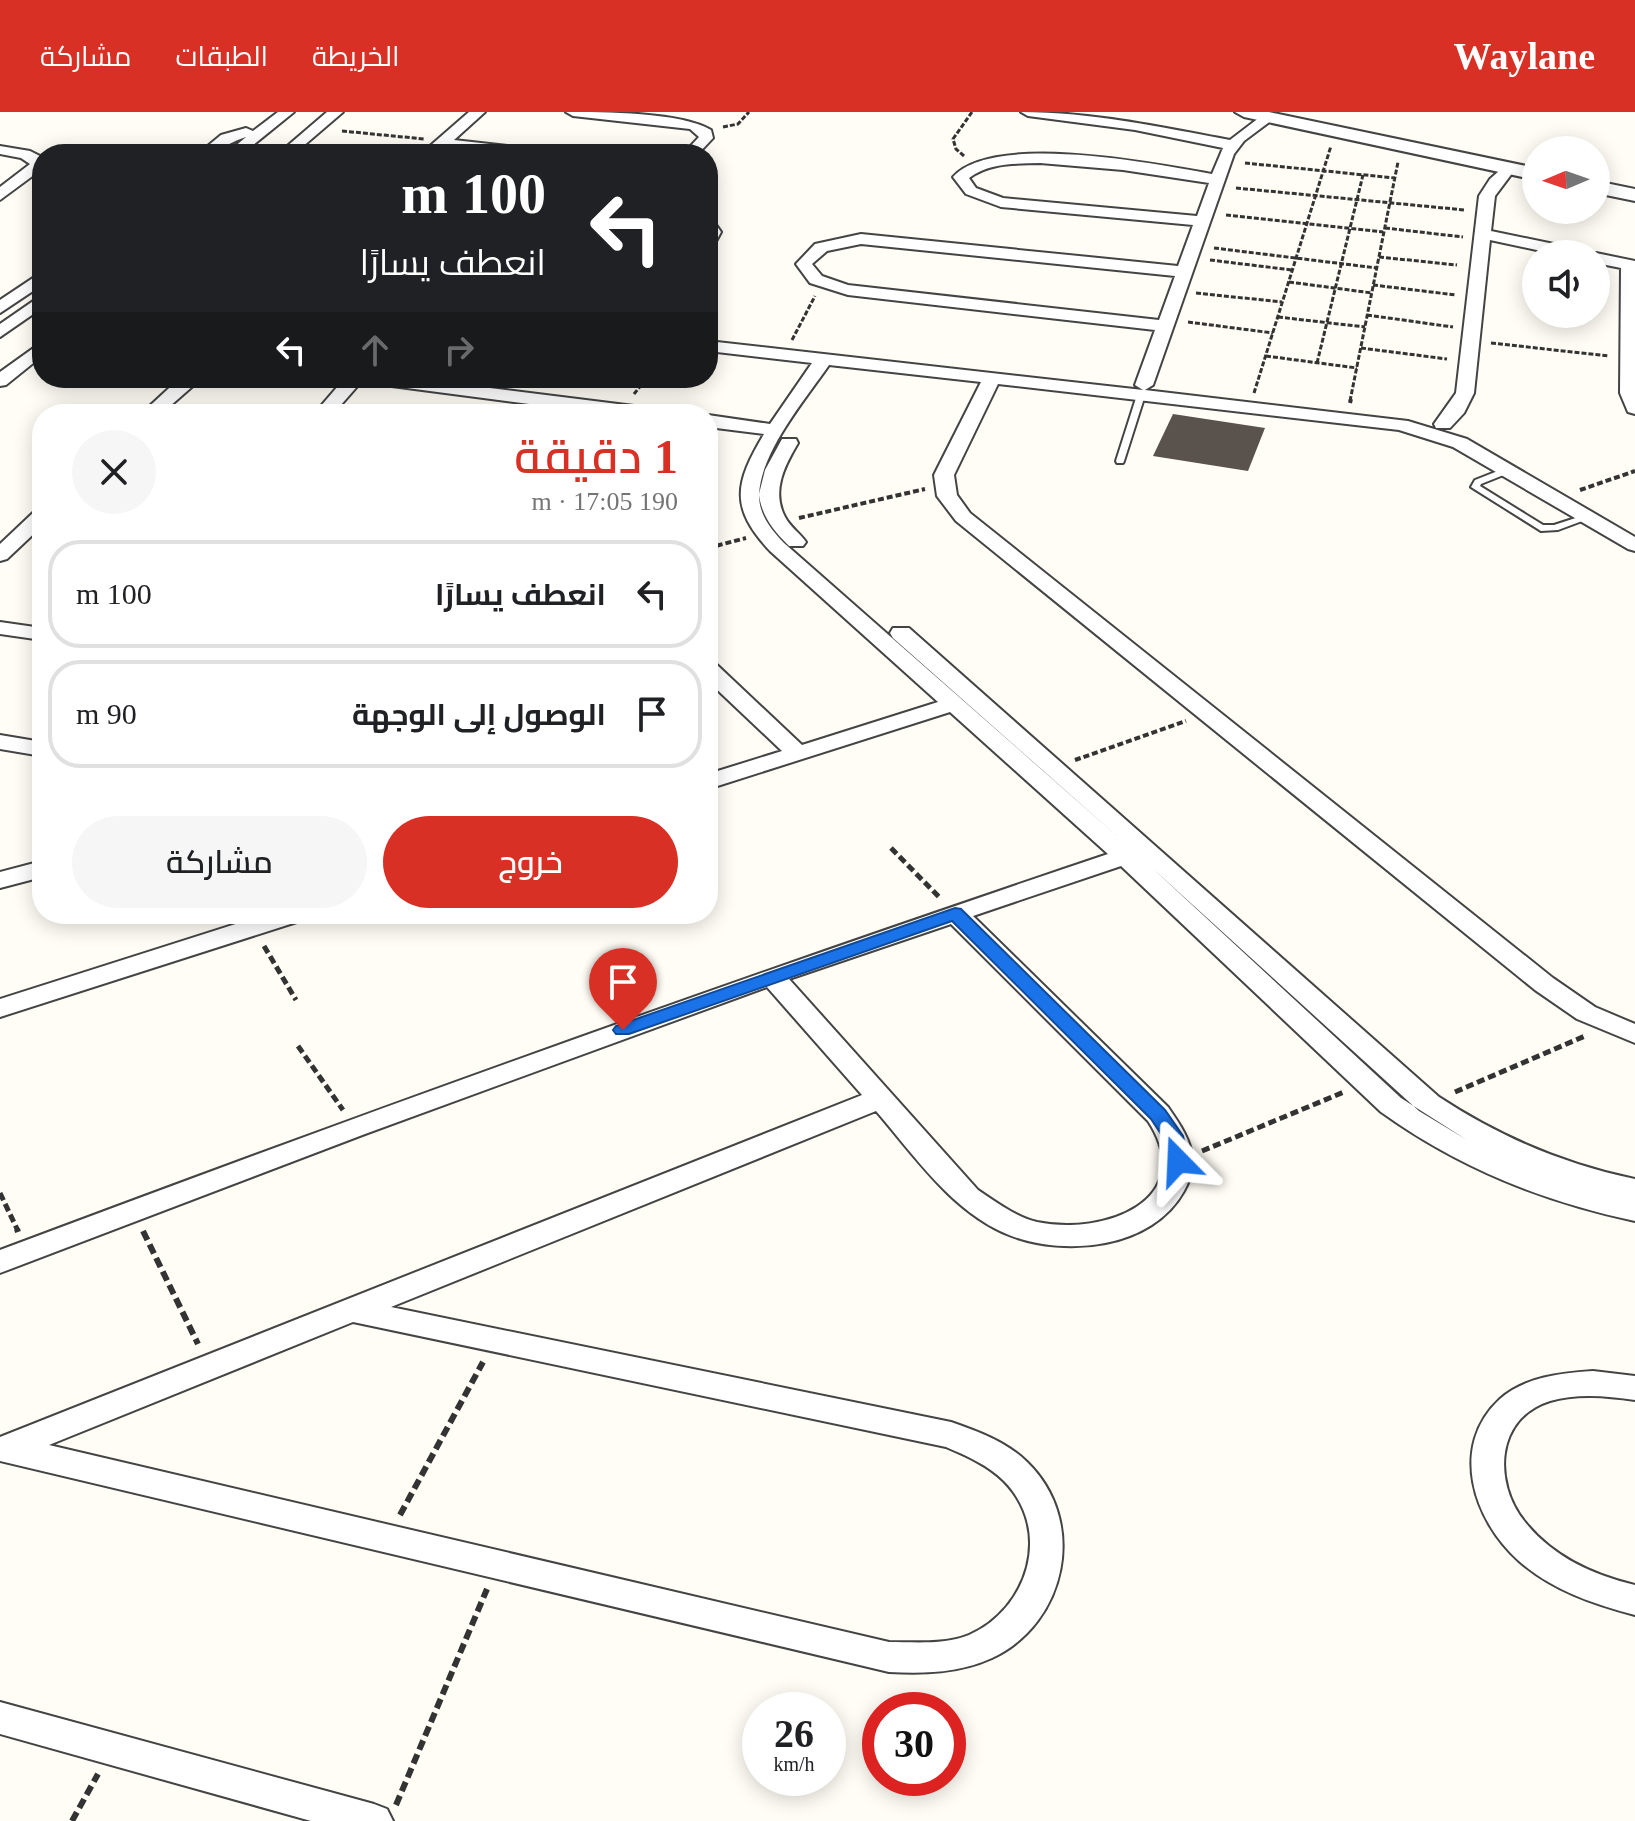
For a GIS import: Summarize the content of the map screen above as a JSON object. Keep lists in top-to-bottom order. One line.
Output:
{"north":"left","page":{"header":"Waylane","nav":["الخريطة","الطبقات","مشاركة"],"turn":["100 m","انعطف يسارًا"],"heading":["1 دقيقة","190 m · 17:05"],"list":[{"name":"انعطف يسارًا","value":"100 m"},{"name":"الوصول إلى الوجهة","value":"90 m"}],"buttons":["خروج","مشاركة"],"speed":"26 km/h","limit":"30"}}
